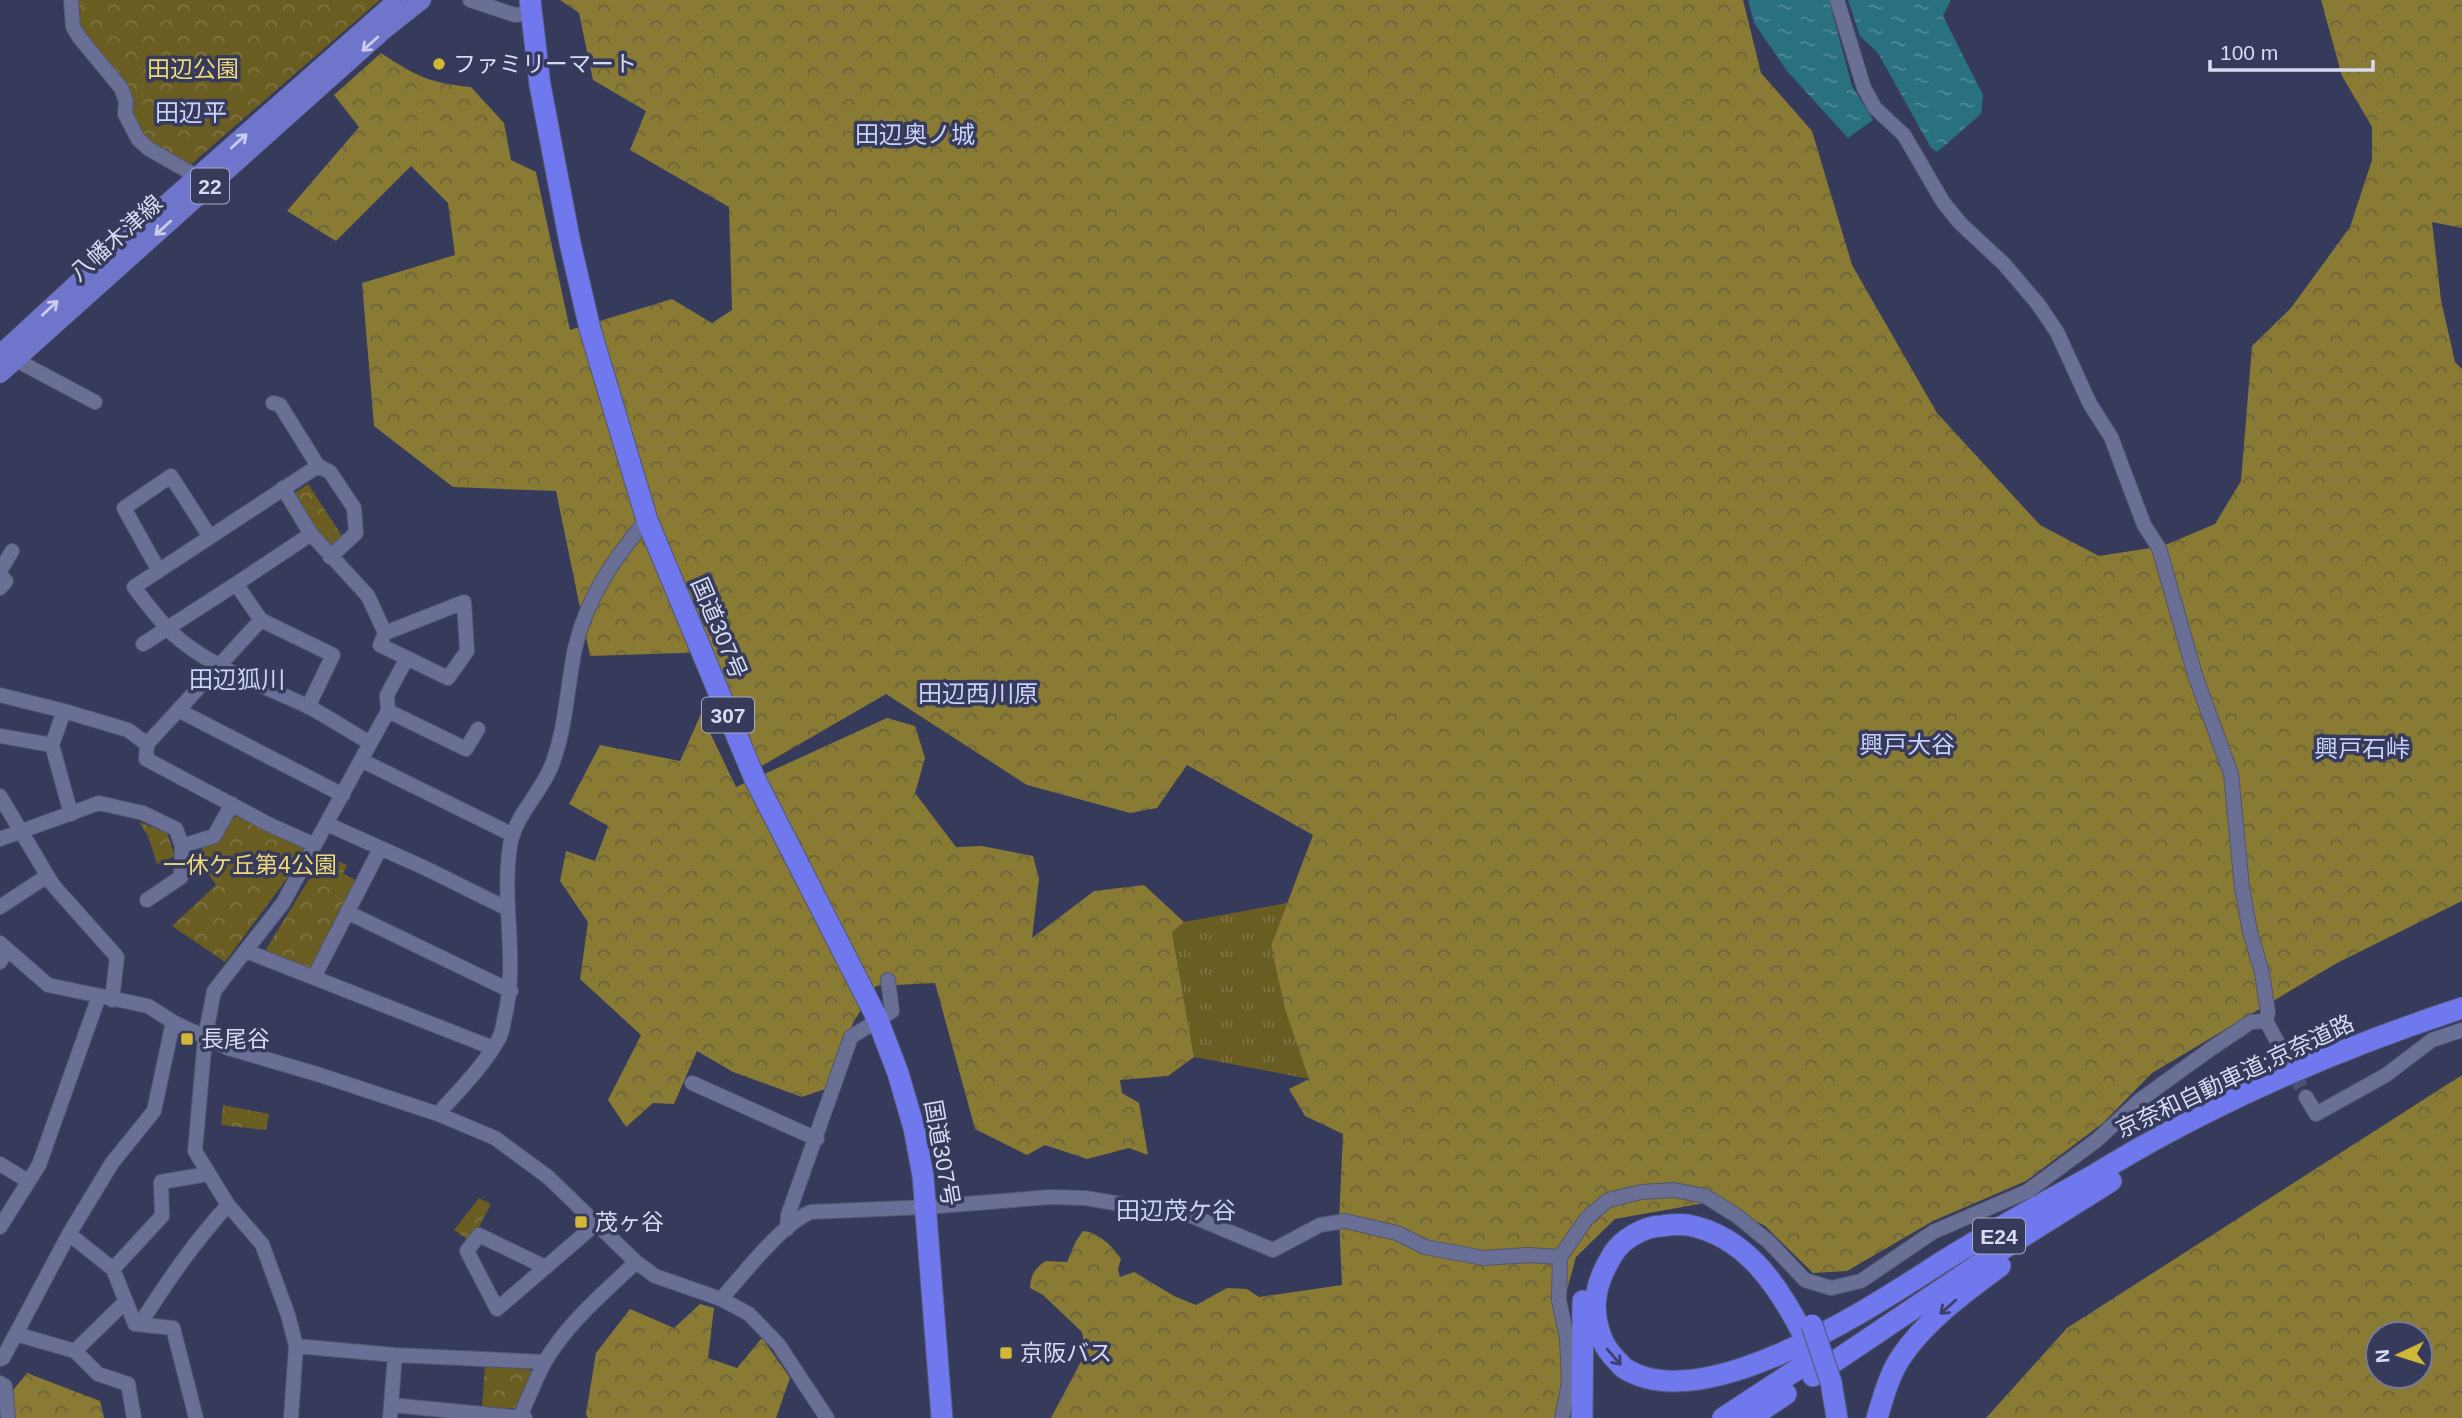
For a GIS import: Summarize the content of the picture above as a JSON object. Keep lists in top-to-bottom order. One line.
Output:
{"streets":{"highway":["国道307号","307","京奈和自動車道;京奈道路","E24"],"main road":["22","八幡木津線"]},"districts":["田辺平","田辺奥ノ城","田辺狐川","田辺西川原","興戸大谷","興戸石峠","田辺茂ケ谷"],"parks":["田辺公園","一休ケ丘第4公園"],"places":{"other":["ファミリーマート"],"transit":["長尾谷","茂ヶ谷","京阪バス"]},"scale_bar":"100 m","north":"left"}
